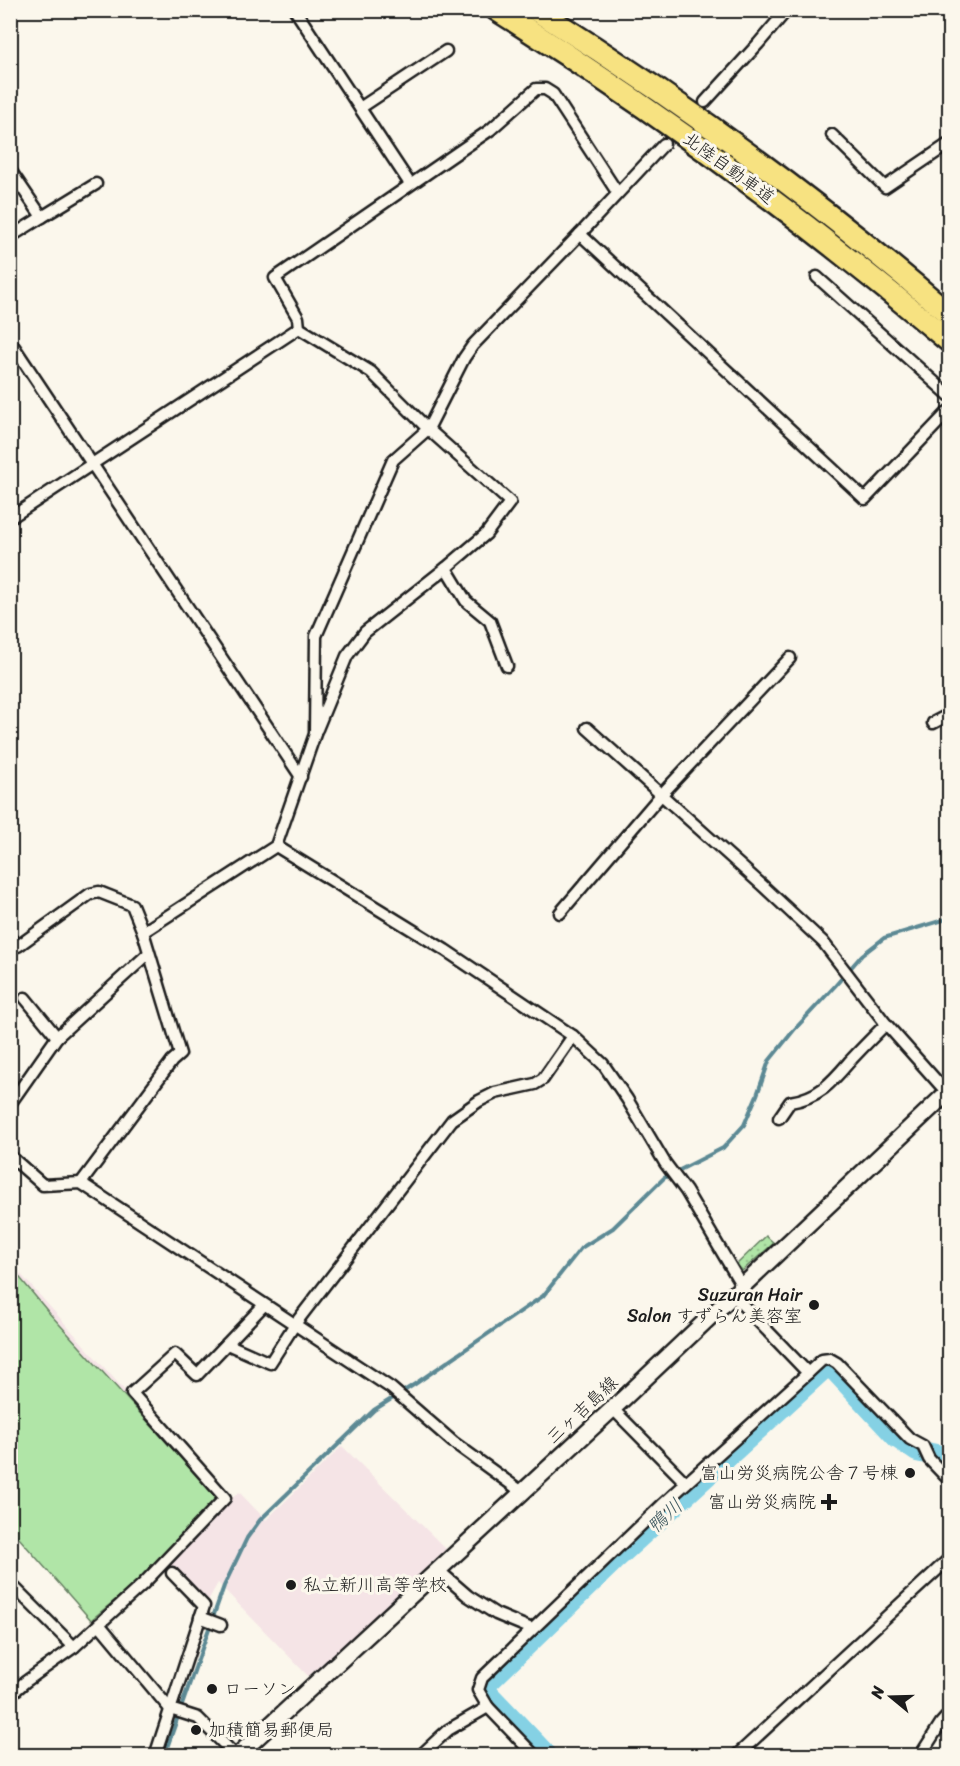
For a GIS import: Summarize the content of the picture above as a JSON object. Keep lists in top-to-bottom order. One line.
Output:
{"streets":{"highway":["北陸自動車道"],"main road":["三ヶ吉島線"]},"water":["鴨川"],"places":{"other":["Suzuran Hair Salon すずらん美容室","富山労災病院公舎７号棟","私立新川高等学校","ローソン","加積簡易郵便局"],"health":["富山労災病院"]},"north":"left"}
